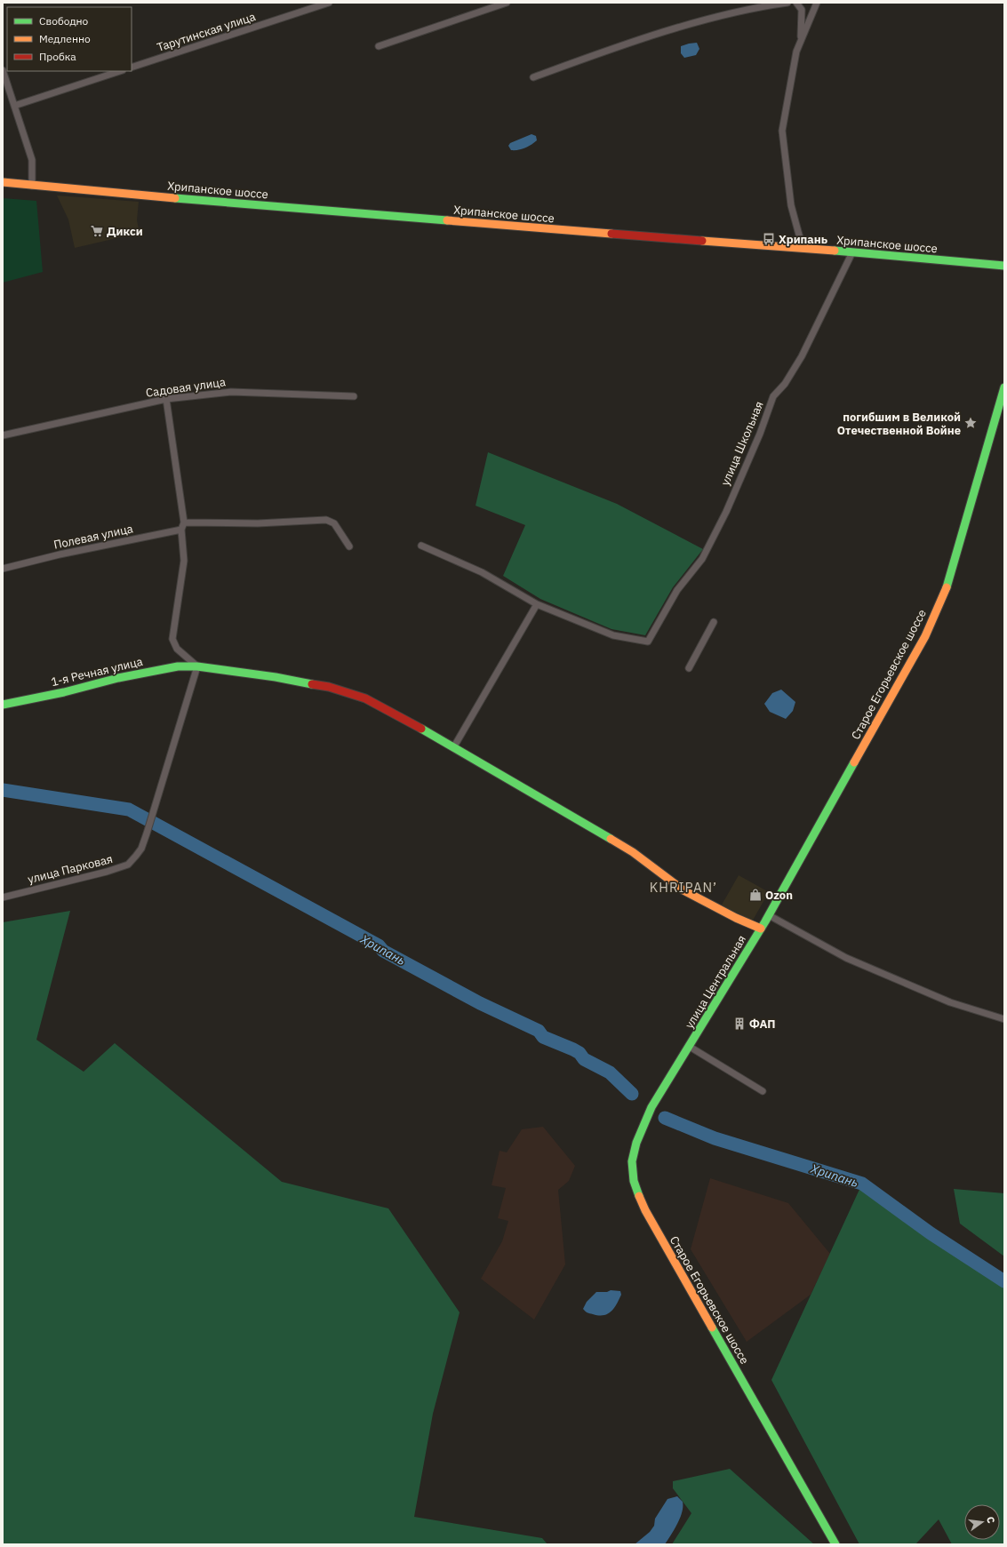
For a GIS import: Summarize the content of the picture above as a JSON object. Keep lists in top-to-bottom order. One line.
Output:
{"streets":{"main road":["Хрипанское шоссе","1-я Речная улица","Старое Егорьевское шоссе","улица Центральная"],"street":["Тарутинская улица","Садовая улица","улица Школьная","Полевая улица","улица Парковая"]},"crossings":[["Хрипанское шоссе","улица Школьная"],["1-я Речная улица","улица Парковая"],["1-я Речная улица","улица Центральная"],["Старое Егорьевское шоссе","улица Центральная"]],"districts":["KHRIPAN’"],"water":["Хрипань"],"places":{"supermarket":["Дикси"],"bus stop":["Хрипань"],"place":["погибшим в Великой Отечественной Войне"],"shop":["Ozon"],"building":["ФАП"]},"legend":["Свободно","Медленно","Пробка"],"north":"right"}
